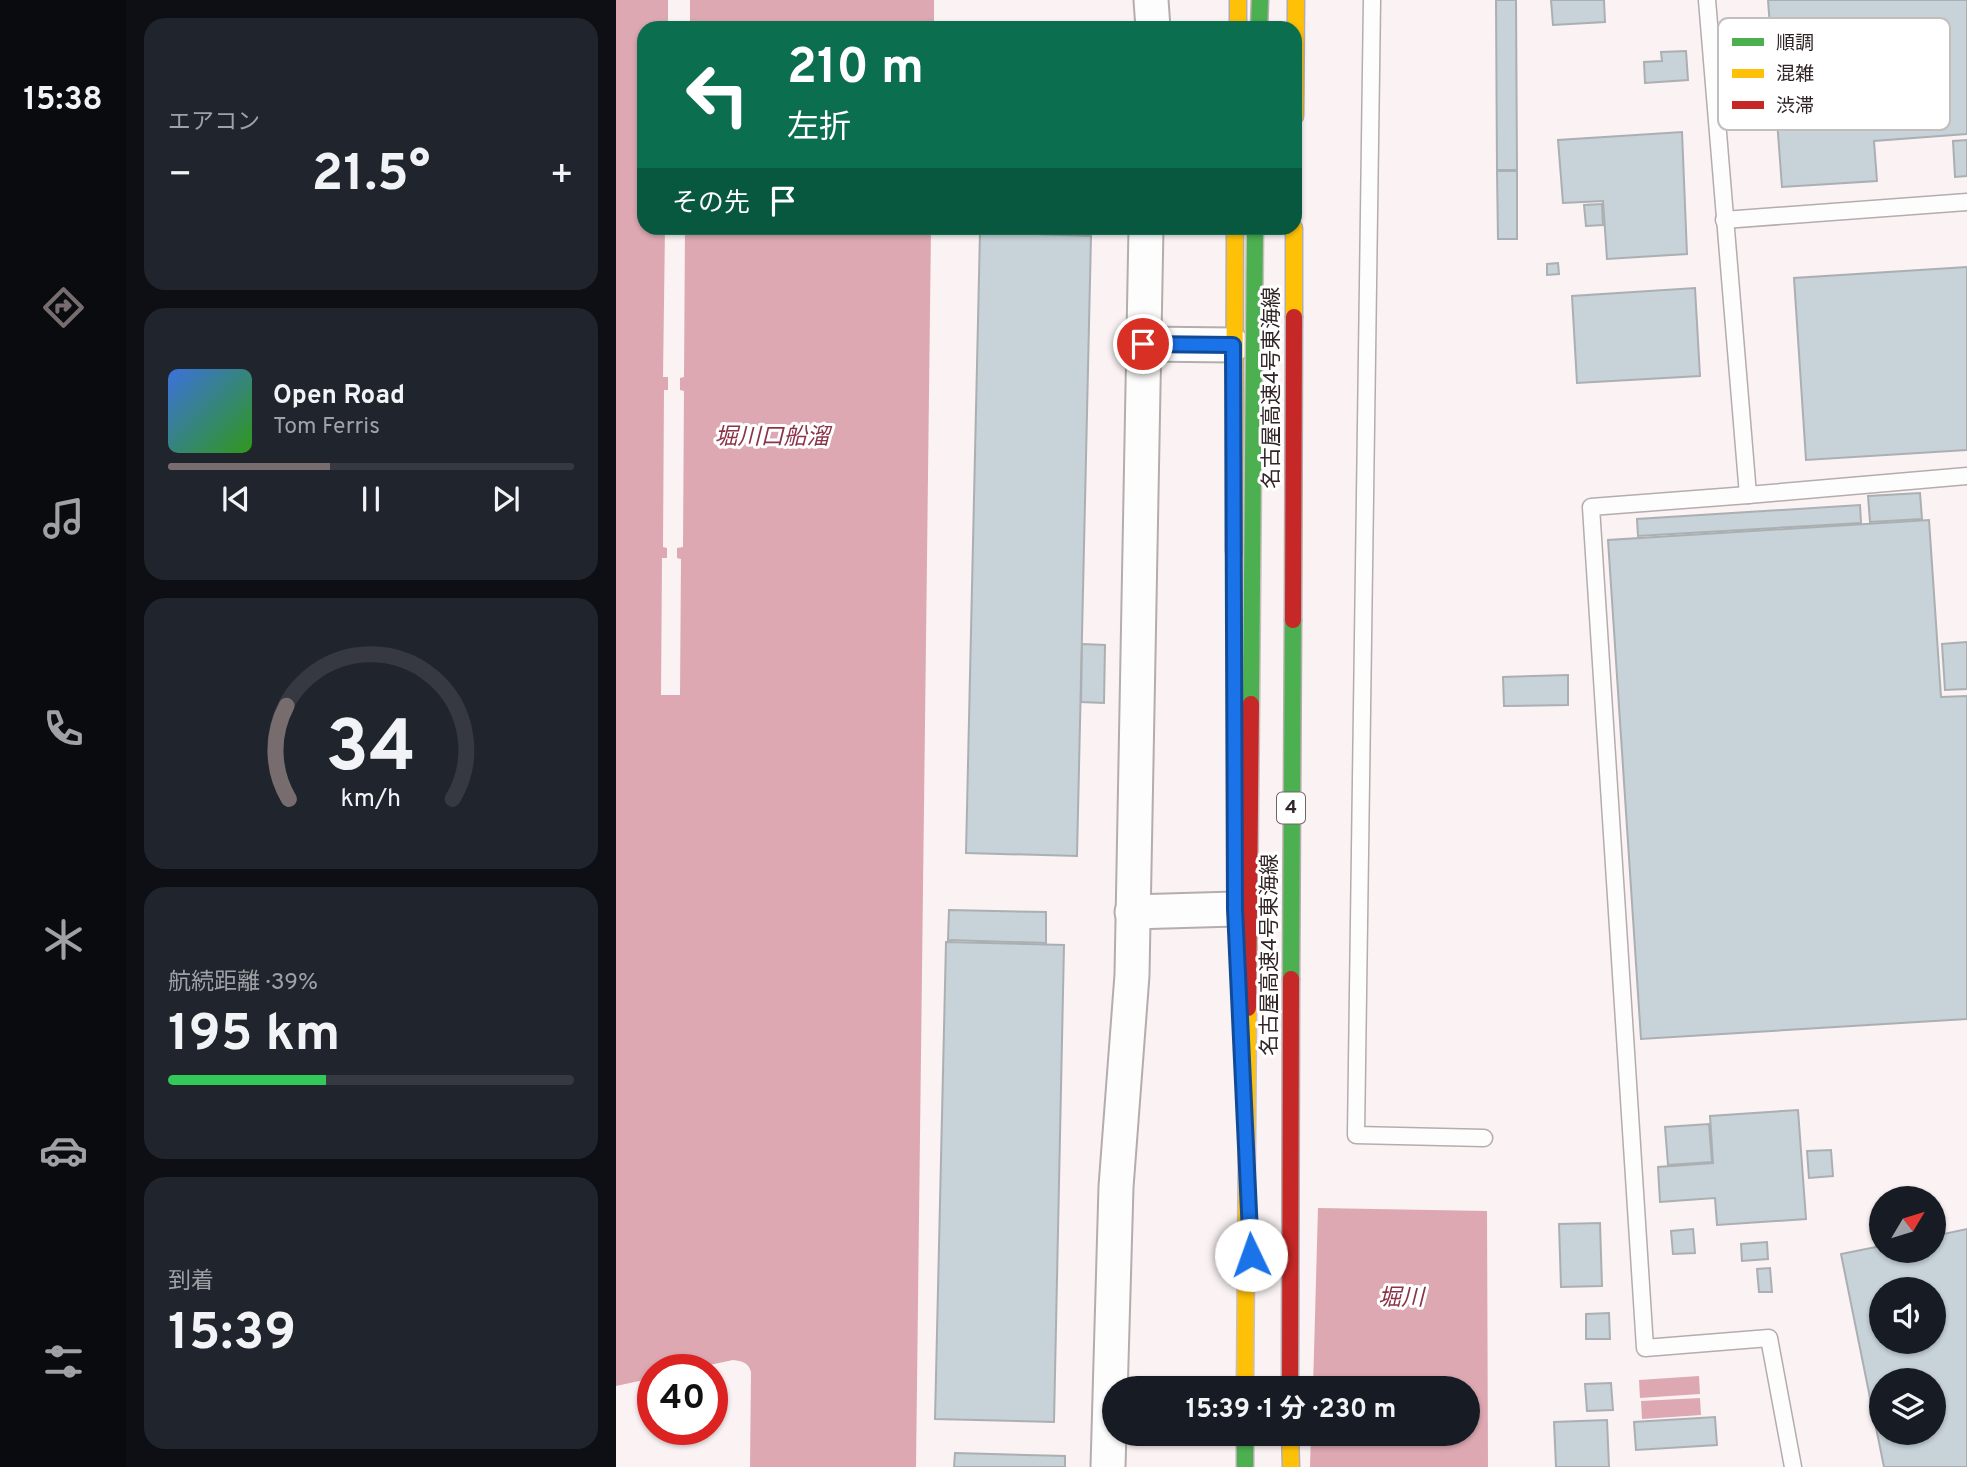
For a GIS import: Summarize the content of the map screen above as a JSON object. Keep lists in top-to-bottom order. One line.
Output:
{"streets":{"main road":["名古屋高速4号東海線","4"]},"water":["堀川口船溜","堀川"],"legend":["順調","混雑","渋滞"],"north":"top right","page":{"tabs":"15:38","tile":["エアコン",["航続距離 · 39%","195 km"],["到着","15:39"]],"turn":["210 m","左折"],"heat":["−","21.5°","+"],"then":"その先","song":["Open Road","Tom Ferris"],"limit":"40","trip":"15:39 · 1 分 · 230 m","gauge":["34","km/h"]}}
